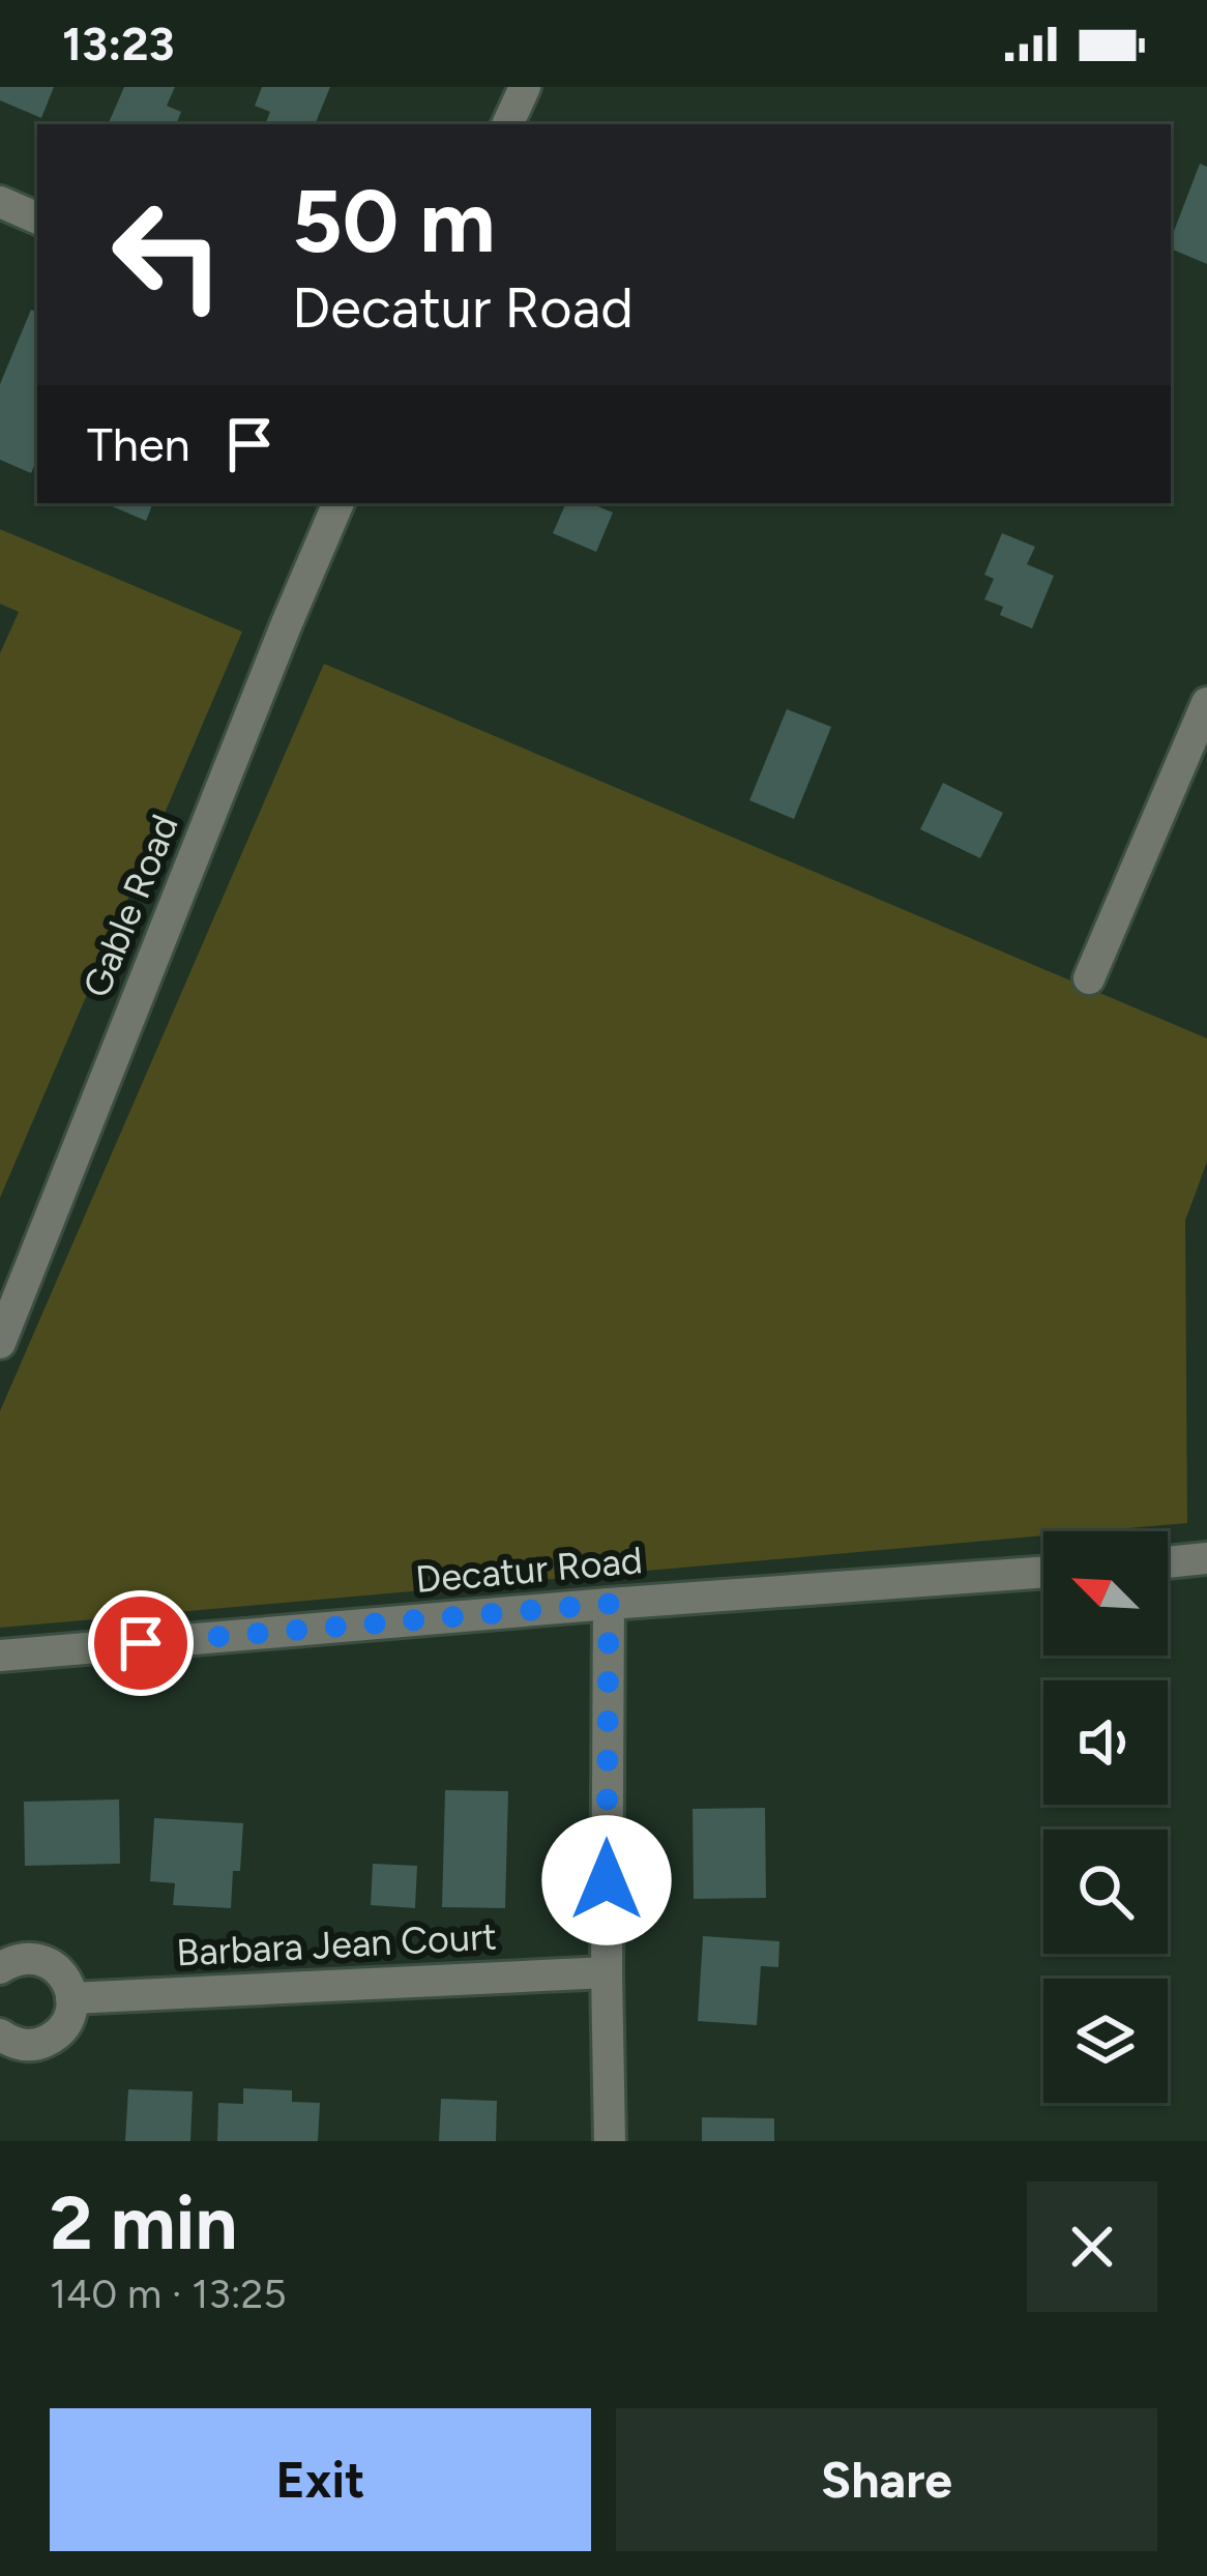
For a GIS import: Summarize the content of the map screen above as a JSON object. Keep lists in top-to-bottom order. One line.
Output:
{"streets":{"street":["Gable Road","Decatur Road","Barbara Jean Court"]},"north":"top left","page":{"status":"13:23","turn":["50 m","Decatur Road"],"then":"Then","heading":["2 min","140 m · 13:25"],"buttons":["Exit","Share"]}}
